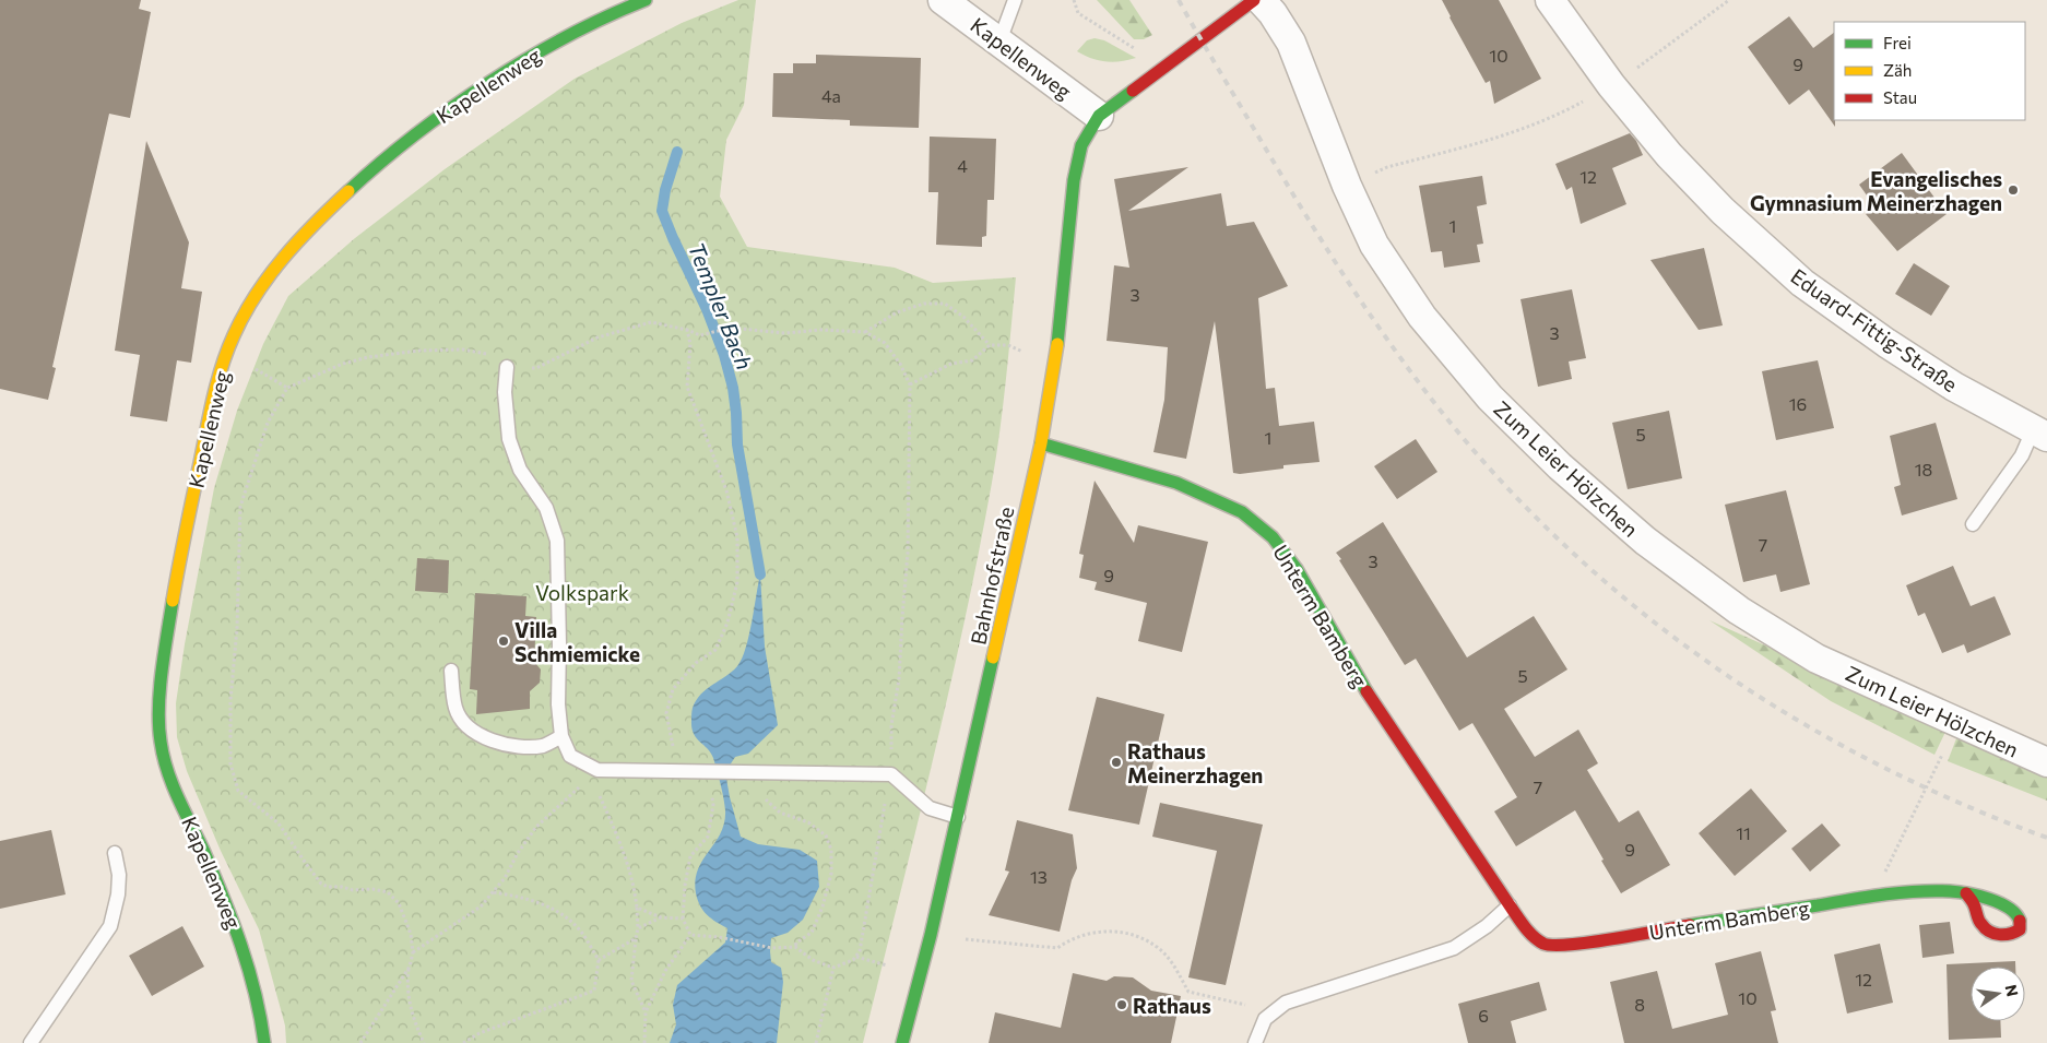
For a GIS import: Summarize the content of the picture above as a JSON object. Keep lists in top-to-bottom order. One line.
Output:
{"streets":{"street":["Kapellenweg","Eduard-Fittig-Straße","Zum Leier Hölzchen","Bahnhofstraße","Unterm Bamberg"]},"crossings":[["Kapellenweg","Bahnhofstraße"],["Bahnhofstraße","Unterm Bamberg"]],"water":["Templer Bach"],"parks":["Volkspark"],"places":["Evangelisches Gymnasium Meinerzhagen","Villa Schmiemicke","Rathaus Meinerzhagen","Rathaus"],"house_numbers":["10","9","4a","4","12","1","3","3","16","5","1","18","7","3","9","5","7","11","9","13","12","10","8","6"],"legend":["Frei","Zäh","Stau"],"north":"right"}
